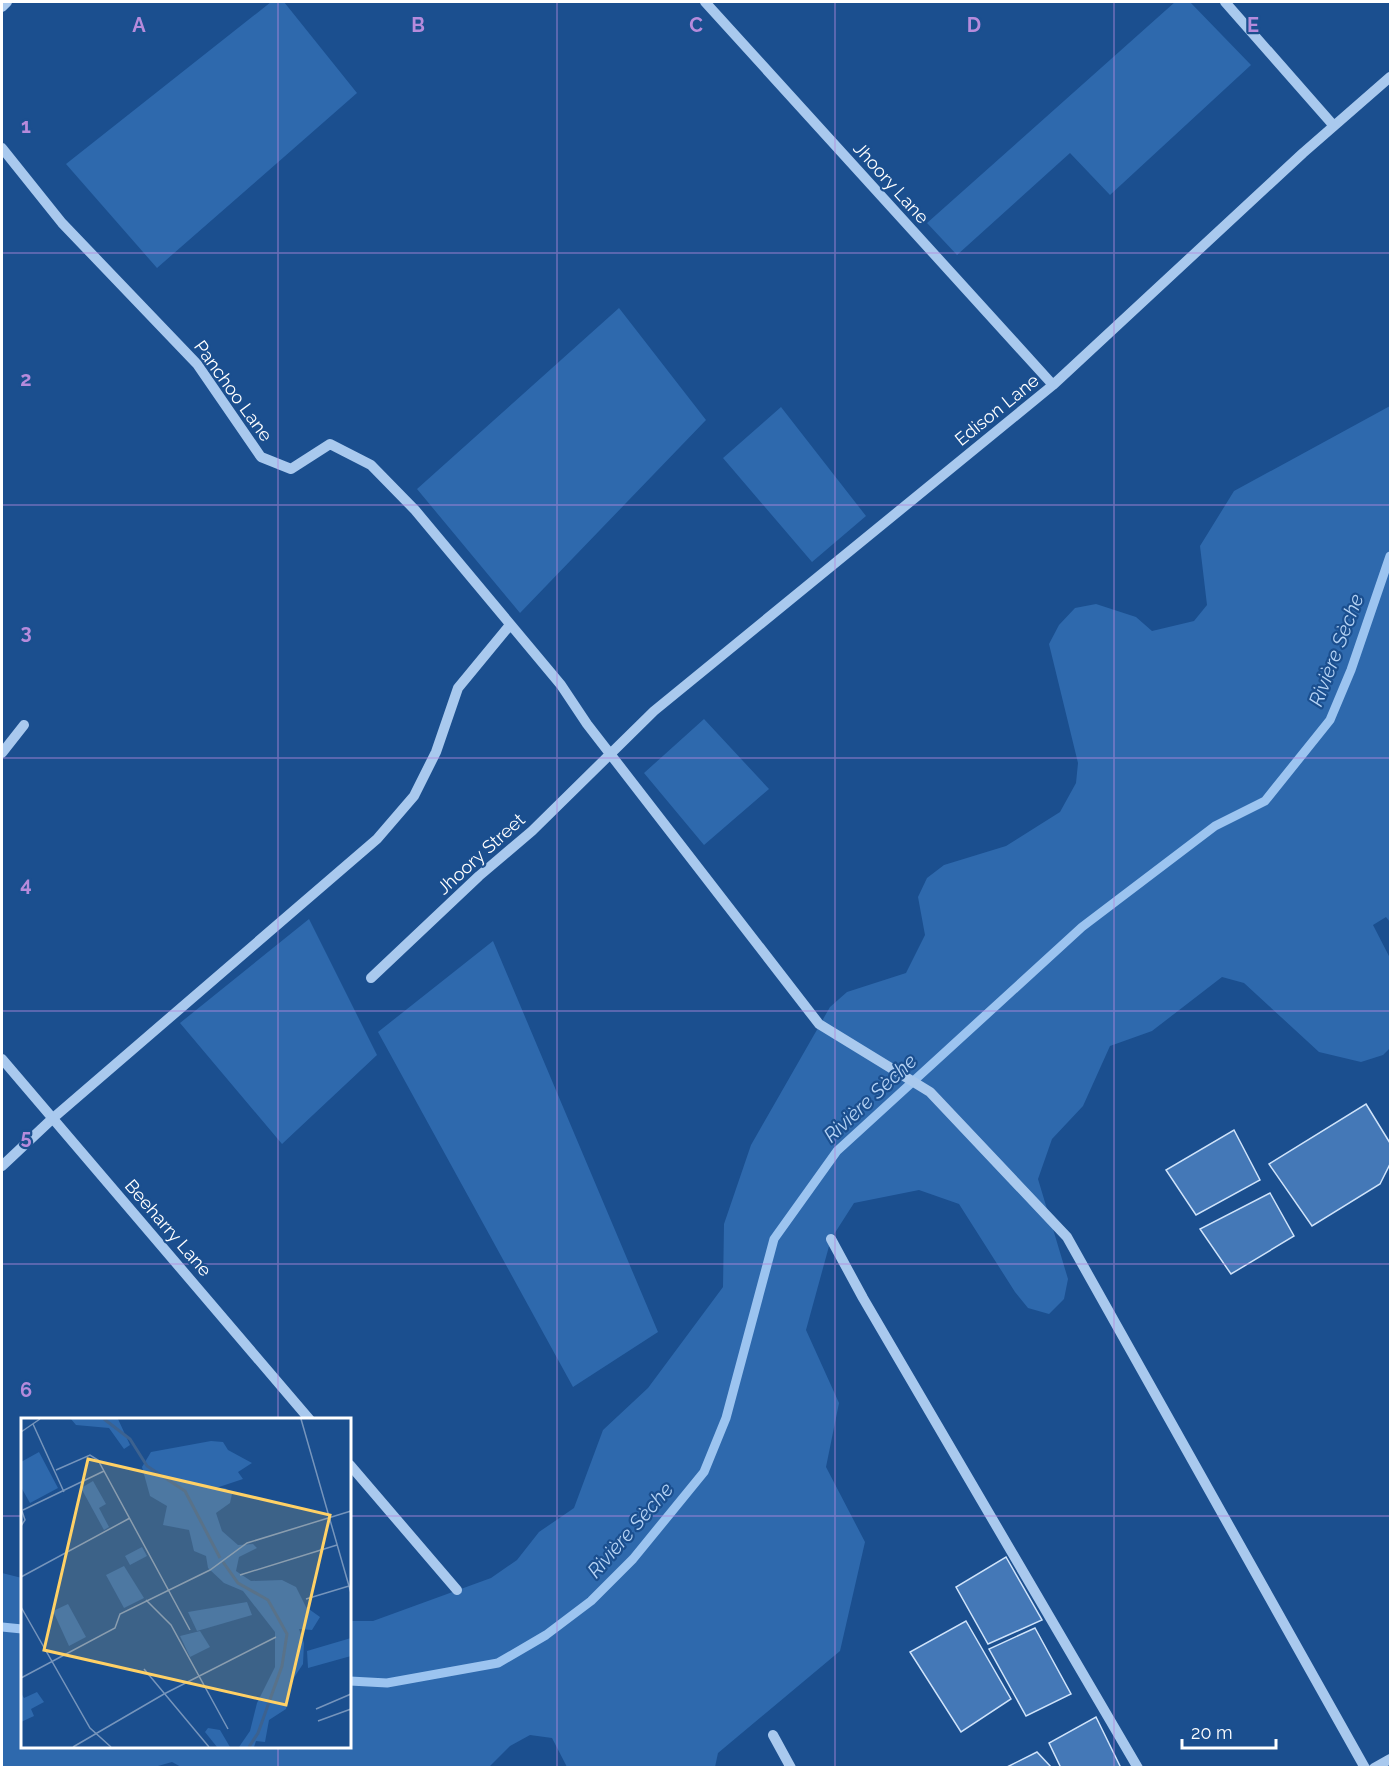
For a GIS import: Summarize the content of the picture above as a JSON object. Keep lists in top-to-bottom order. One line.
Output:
{"streets":{"street":["Jhoory Lane","Panchoo Lane","Edison Lane","Jhoory Street","Beeharry Lane"]},"crossings":[["Jhoory Lane","Edison Lane"],["Edison Lane","Jhoory Street"]],"water":["Rivière Sèche"],"scale_bar":"20 m","grid":{"columns":["A","B","C","D","E"],"rows":["1","2","3","4","5","6"]}}
